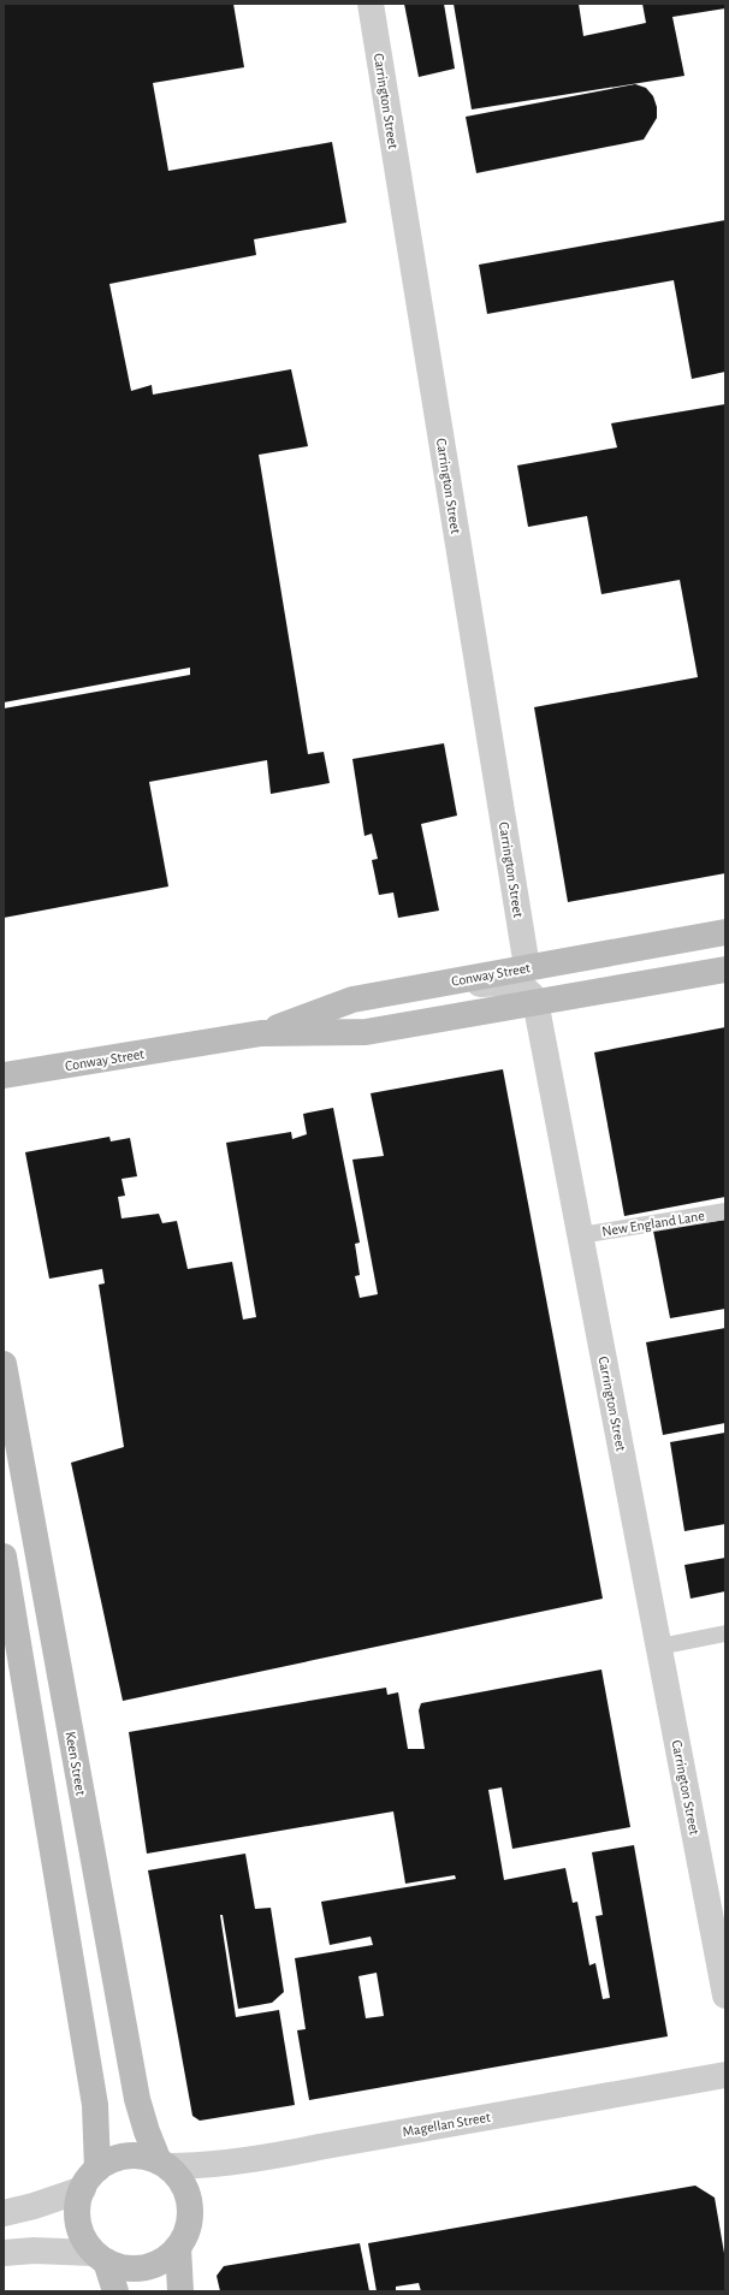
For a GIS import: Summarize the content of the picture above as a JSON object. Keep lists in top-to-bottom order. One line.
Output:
{"streets":{"street":["Carrington Street","Conway Street","Keen Street","Magellan Street"],"lane":["New England Lane"]},"crossings":[["Carrington Street","Conway Street"],["Carrington Street","New England Lane"],["Keen Street","Magellan Street"]]}
